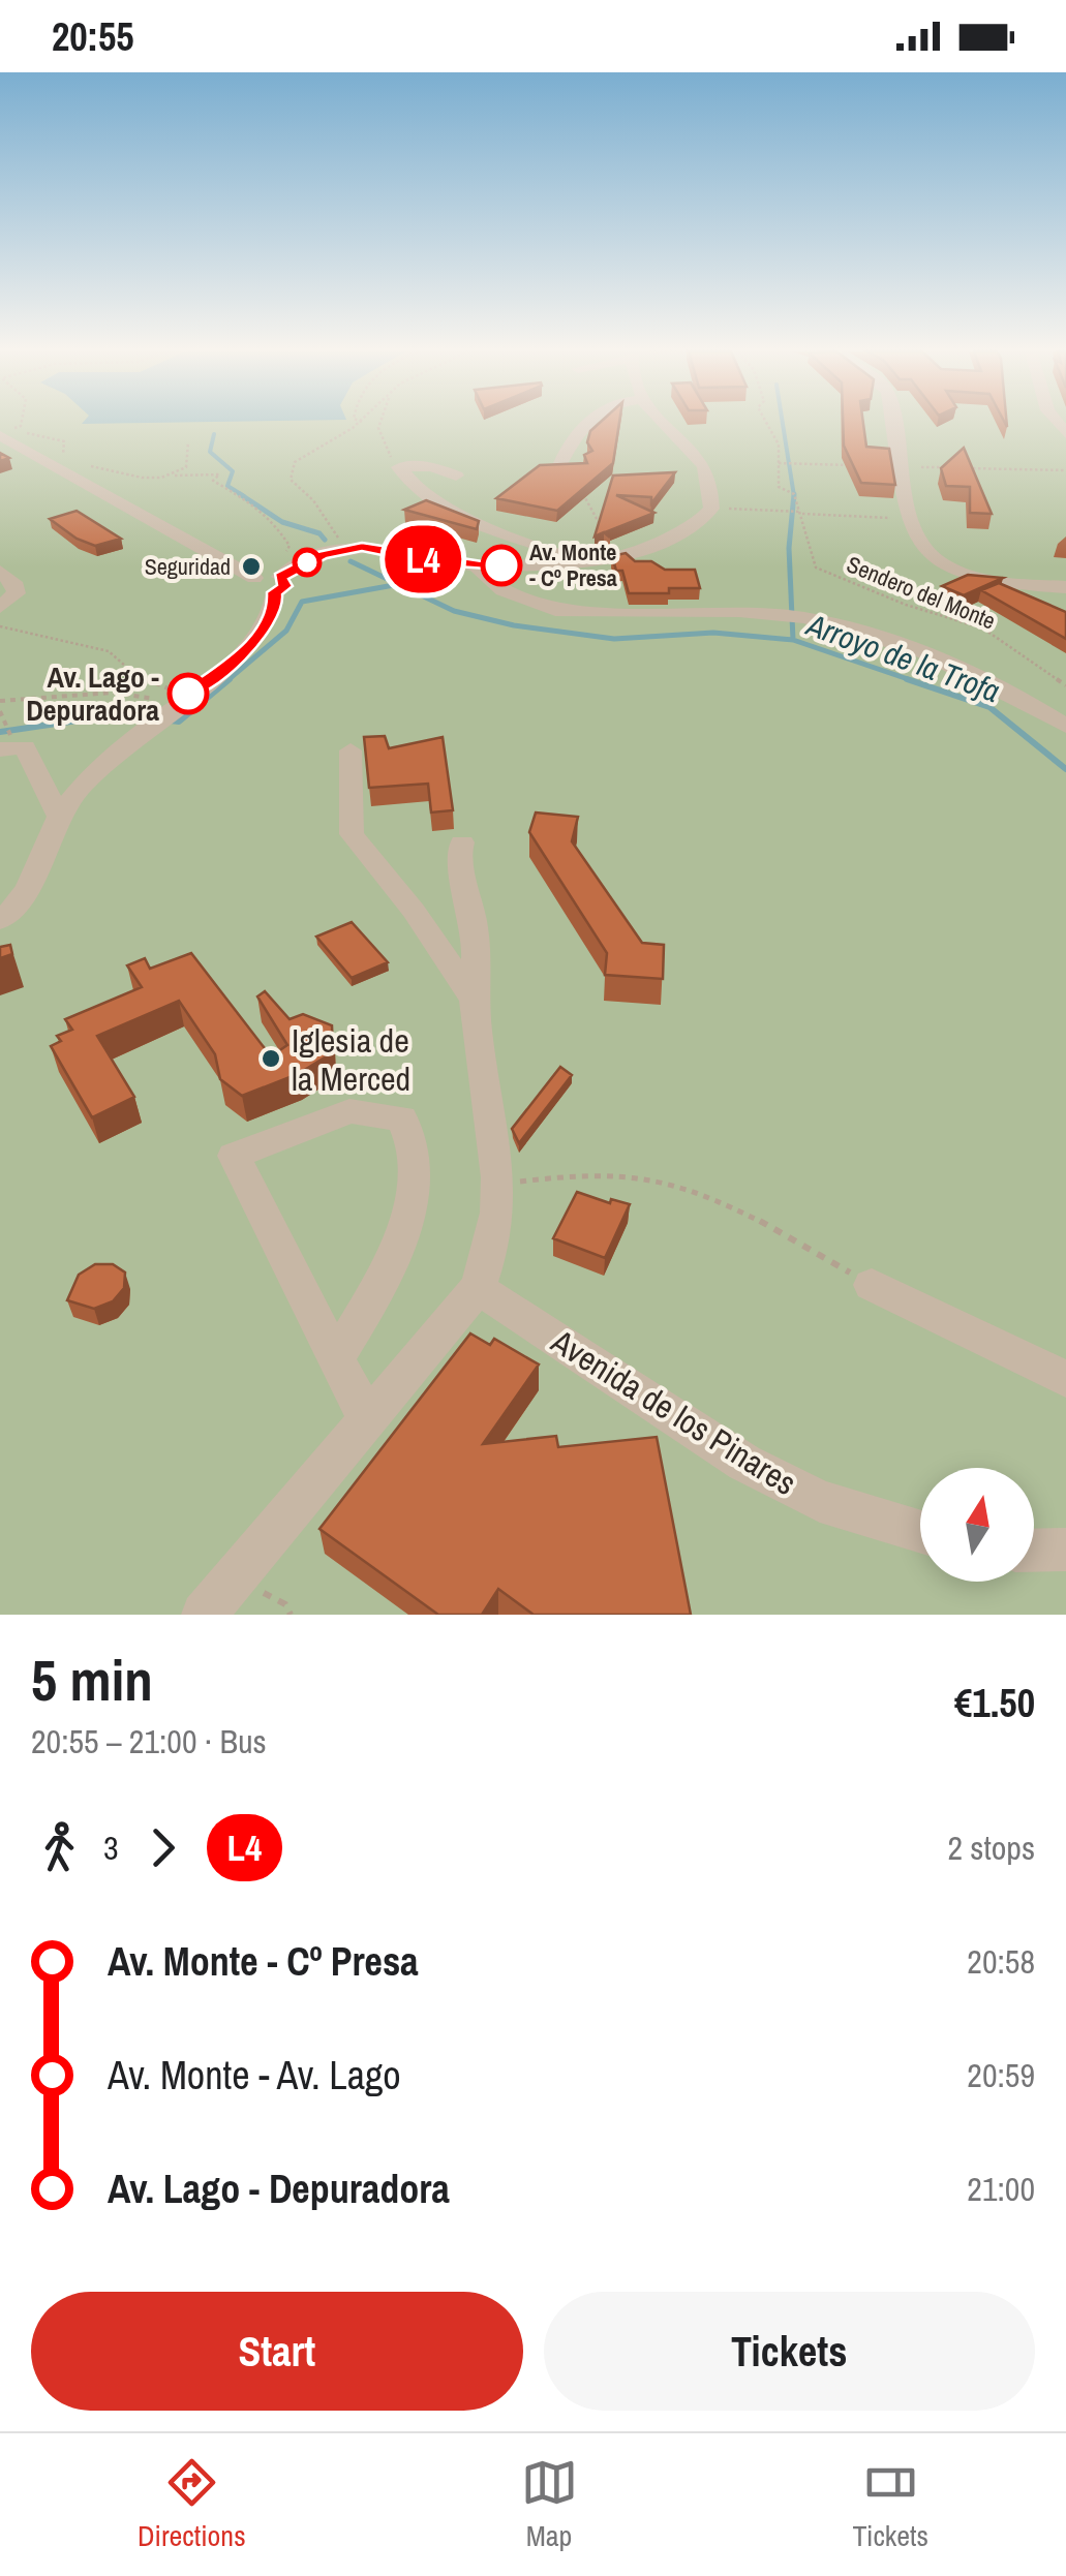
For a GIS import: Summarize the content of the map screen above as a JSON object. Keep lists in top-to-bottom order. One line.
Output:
{"streets":{"street":["Avenida de los Pinares"],"path":["Sendero del Monte"]},"water":["Arroyo de la Trofa"],"places":["Av. Monte - Cº Presa","Seguridad","Av. Lago - Depuradora","Iglesia de la Merced"],"lines":["bus line L4"],"north":"top","page":{"status":"20:55","on_map":"L4","heading":["5 min","20:55 – 21:00 · Bus","€1.50"],"legs":["3","L4","2 stops"],"list":[{"name":"Av. Monte - Cº Presa","value":"20:58"},{"name":"Av. Monte - Av. Lago","value":"20:59"},{"name":"Av. Lago - Depuradora","value":"21:00"}],"buttons":["Start","Tickets"],"tabs":["Directions","Map","Tickets"]}}
